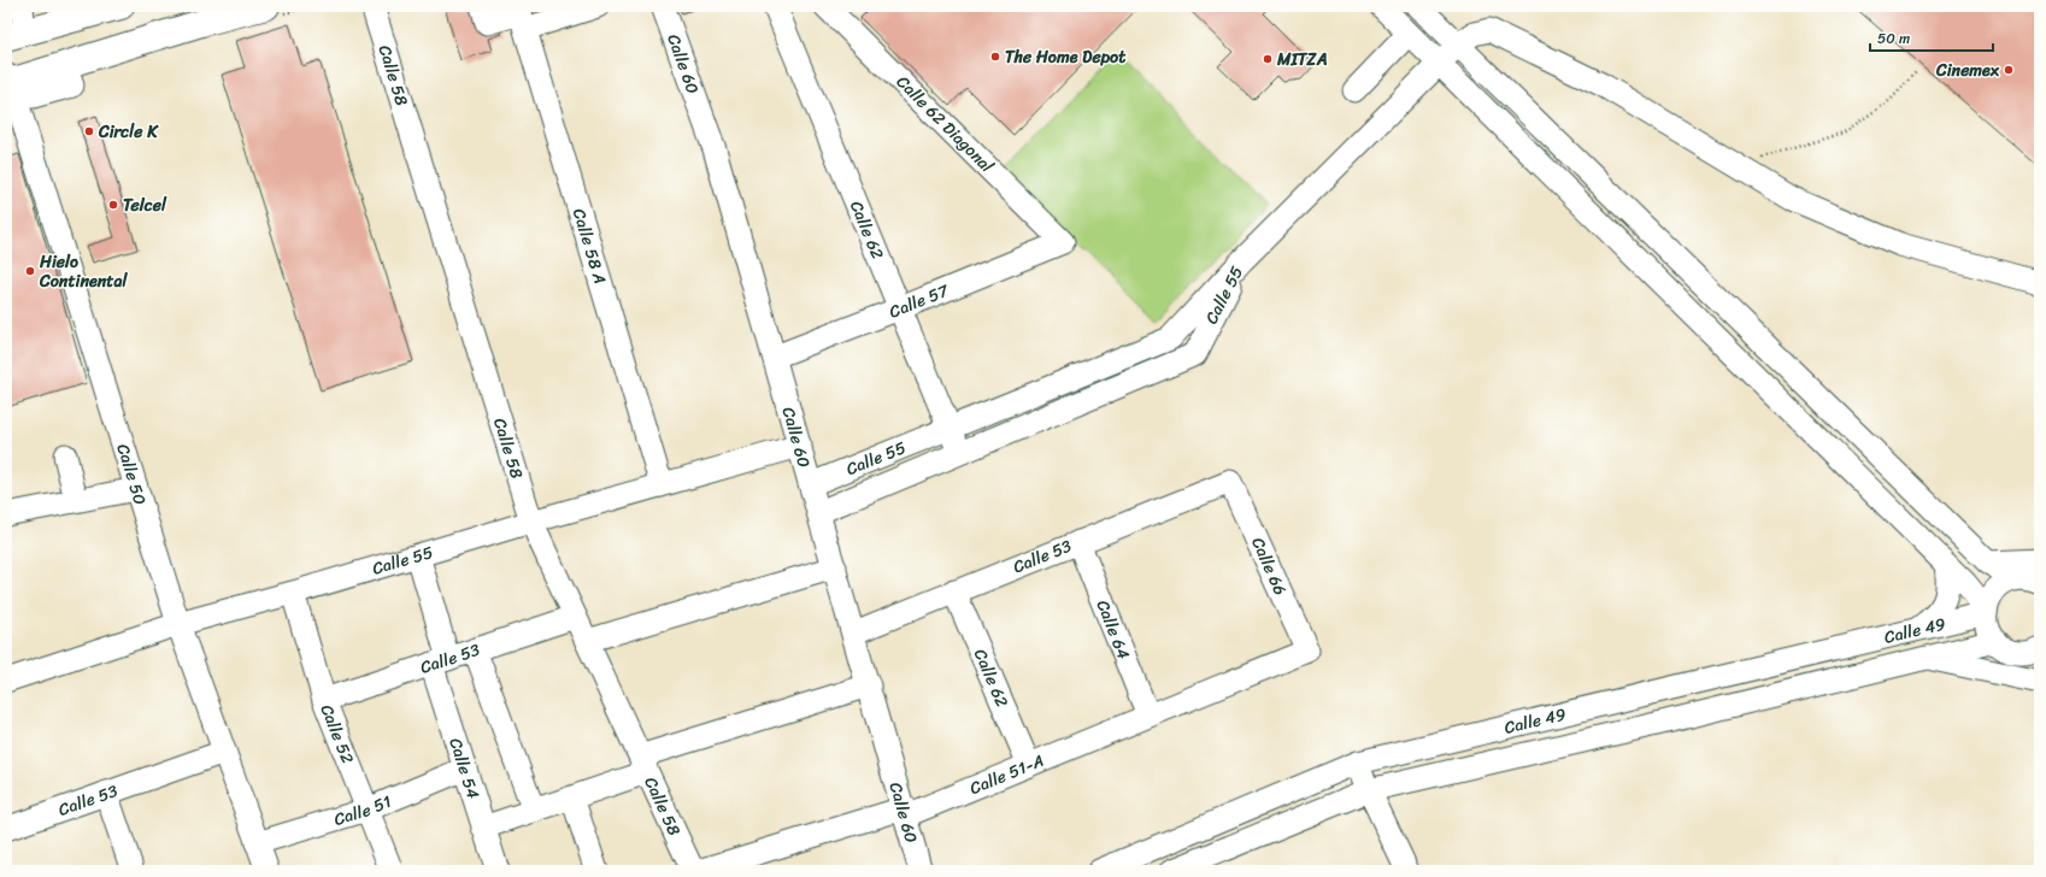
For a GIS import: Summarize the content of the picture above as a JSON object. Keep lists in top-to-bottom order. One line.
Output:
{"streets":{"street":["Calle 60","Calle 58","Calle 62 Diagonal","Calle 62","Calle 58 A","Calle 55","Calle 57","Calle 50","Calle 53","Calle 66","Calle 64","Calle 49","Calle 52","Calle 54","Calle 51-A","Calle 51"]},"crossings":[["Calle 60","Calle 55"],["Calle 60","Calle 57"],["Calle 60","Calle 53"],["Calle 60","Calle 51-A"],["Calle 58","Calle 55"],["Calle 58","Calle 53"],["Calle 62 Diagonal","Calle 57"],["Calle 62","Calle 55"],["Calle 62","Calle 57"],["Calle 62","Calle 53"],["Calle 62","Calle 51-A"],["Calle 58 A","Calle 55"],["Calle 55","Calle 50"],["Calle 55","Calle 52"],["Calle 55","Calle 54"],["Calle 50","Calle 53"],["Calle 50","Calle 51"],["Calle 53","Calle 66"],["Calle 53","Calle 64"],["Calle 53","Calle 52"],["Calle 53","Calle 54"],["Calle 66","Calle 51-A"],["Calle 64","Calle 51-A"],["Calle 52","Calle 51"],["Calle 54","Calle 51"]],"places":["The Home Depot","MITZA","Cinemex","Circle K","Telcel","Hielo Continental"],"scale_bar":"50 m"}
